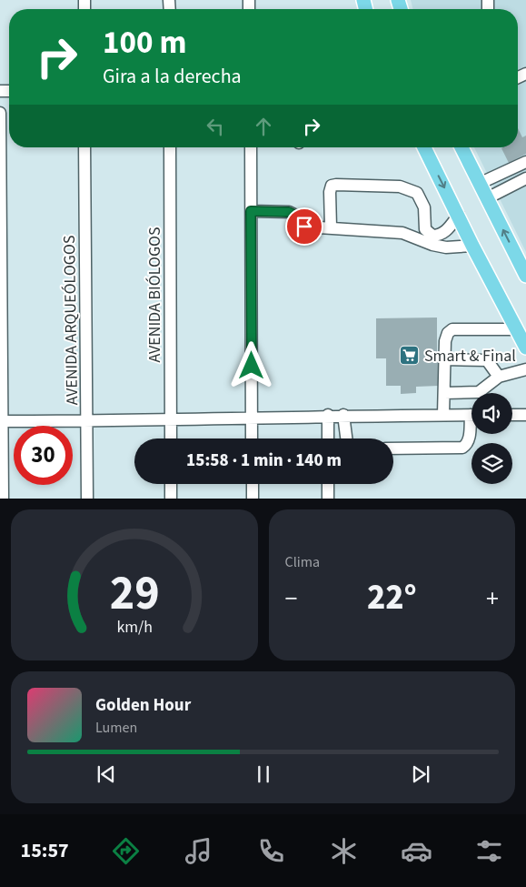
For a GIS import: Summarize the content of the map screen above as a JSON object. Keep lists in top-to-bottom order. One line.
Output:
{"streets":{"street":["AVENIDA BIÓLOGOS","AVENIDA ARQUEÓLOGOS"]},"places":{"supermarket":["Smart & Final"]},"page":{"turn":["100 m","Gira a la derecha"],"limit":"30","trip":"15:58 · 1 min · 140 m","tile":"Clima","heat":["−","22°","+"],"song":["Golden Hour","Lumen"],"tabs":"15:57","gauge":["29","km/h"]}}
